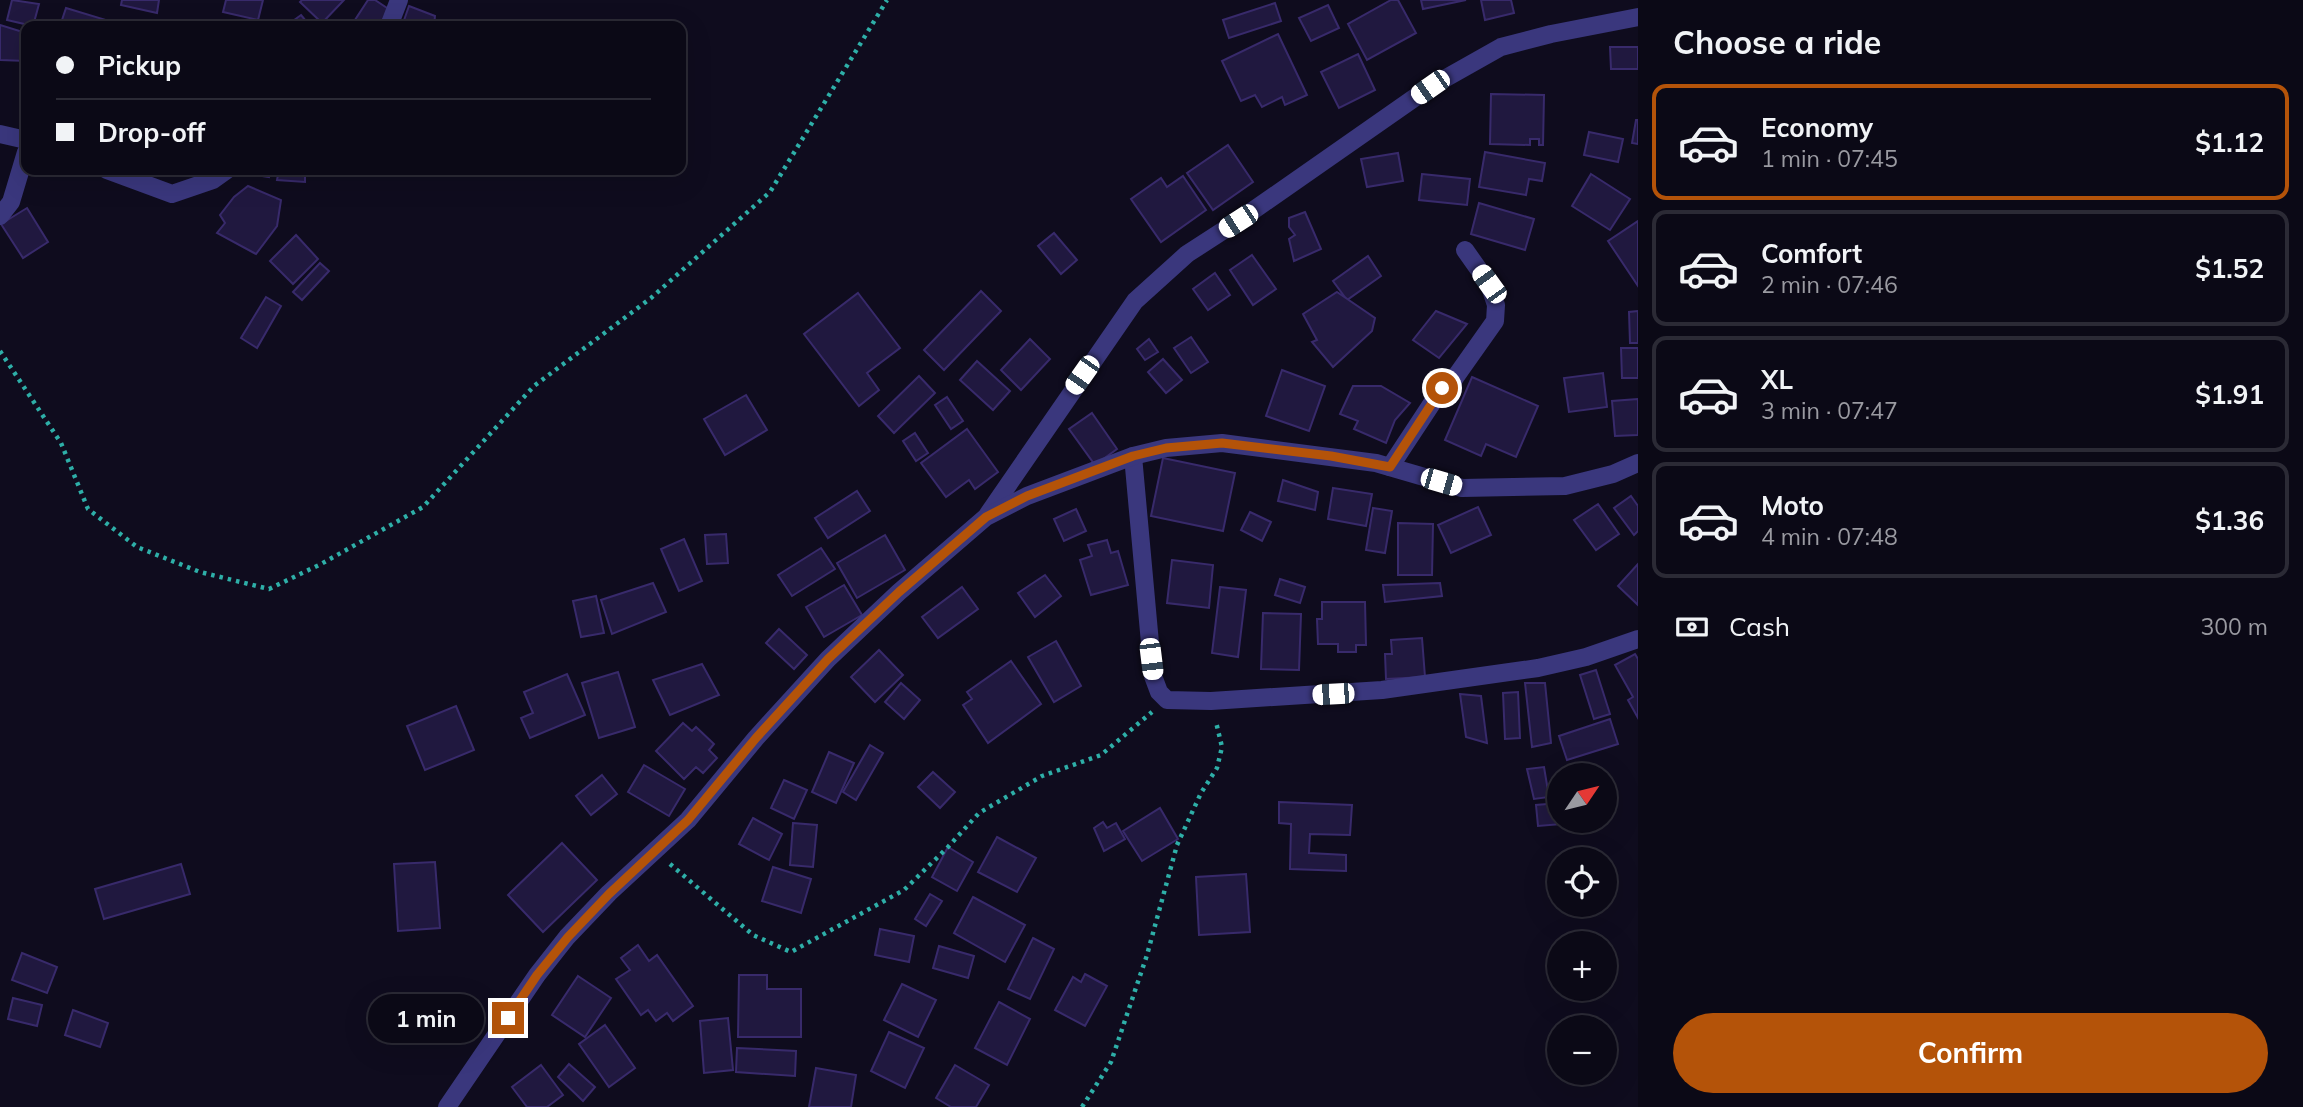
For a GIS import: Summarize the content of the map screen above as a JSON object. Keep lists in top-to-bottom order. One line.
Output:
{"north":"top right","page":{"heading":"Choose a ride","banner":["Pickup","Drop-off"],"list":[{"name":"Economy","note":"1 min · 07:45","value":"$1.12"},{"name":"Comfort","note":"2 min · 07:46","value":"$1.52"},{"name":"XL","note":"3 min · 07:47","value":"$1.91"},{"name":"Moto","note":"4 min · 07:48","value":"$1.36"}],"pay":["Cash","300 m"],"map_buttons":["+","−"],"bubble":"1 min","buttons":"Confirm"}}
